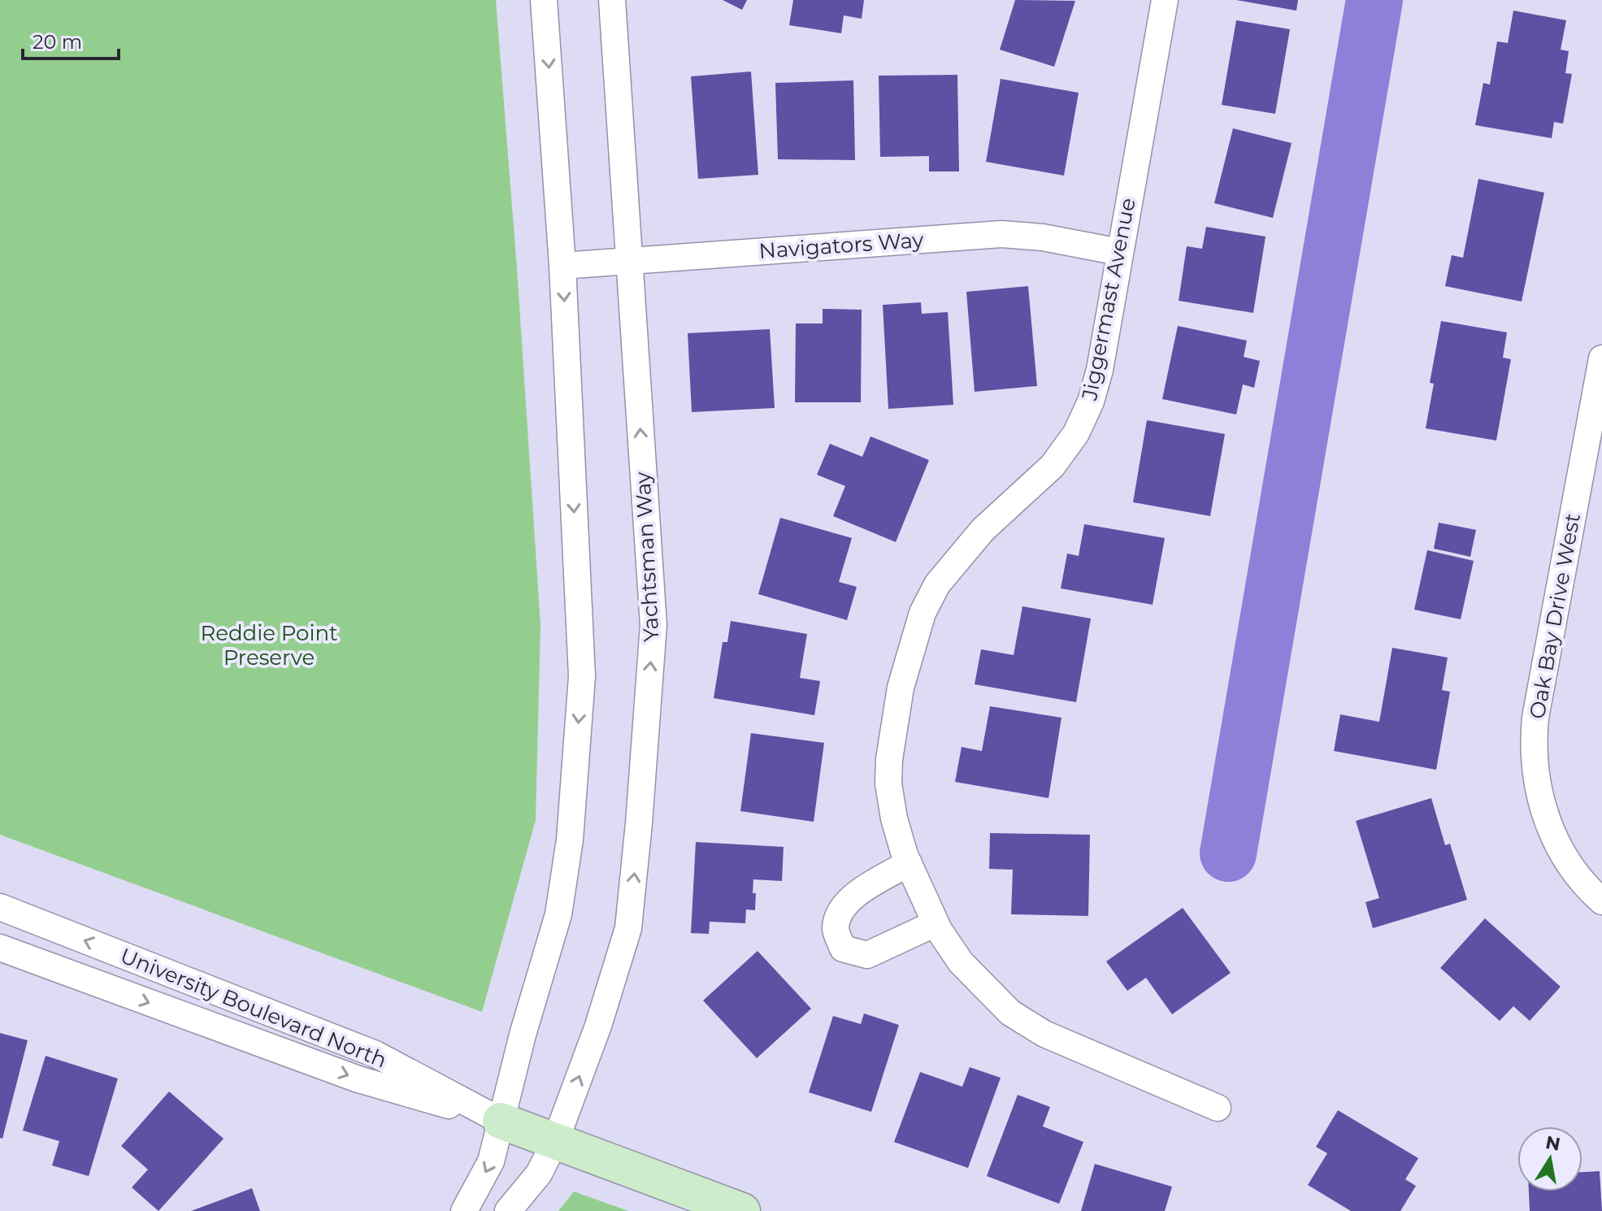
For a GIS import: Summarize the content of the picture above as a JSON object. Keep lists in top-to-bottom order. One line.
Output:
{"streets":{"street":["Navigators Way","Jiggermast Avenue","Yachtsman Way","Oak Bay Drive West","University Boulevard North"]},"crossings":[["Navigators Way","Jiggermast Avenue"],["Navigators Way","Yachtsman Way"],["Yachtsman Way","University Boulevard North"]],"parks":["Reddie Point Preserve"],"scale_bar":"20 m","north":"top"}
